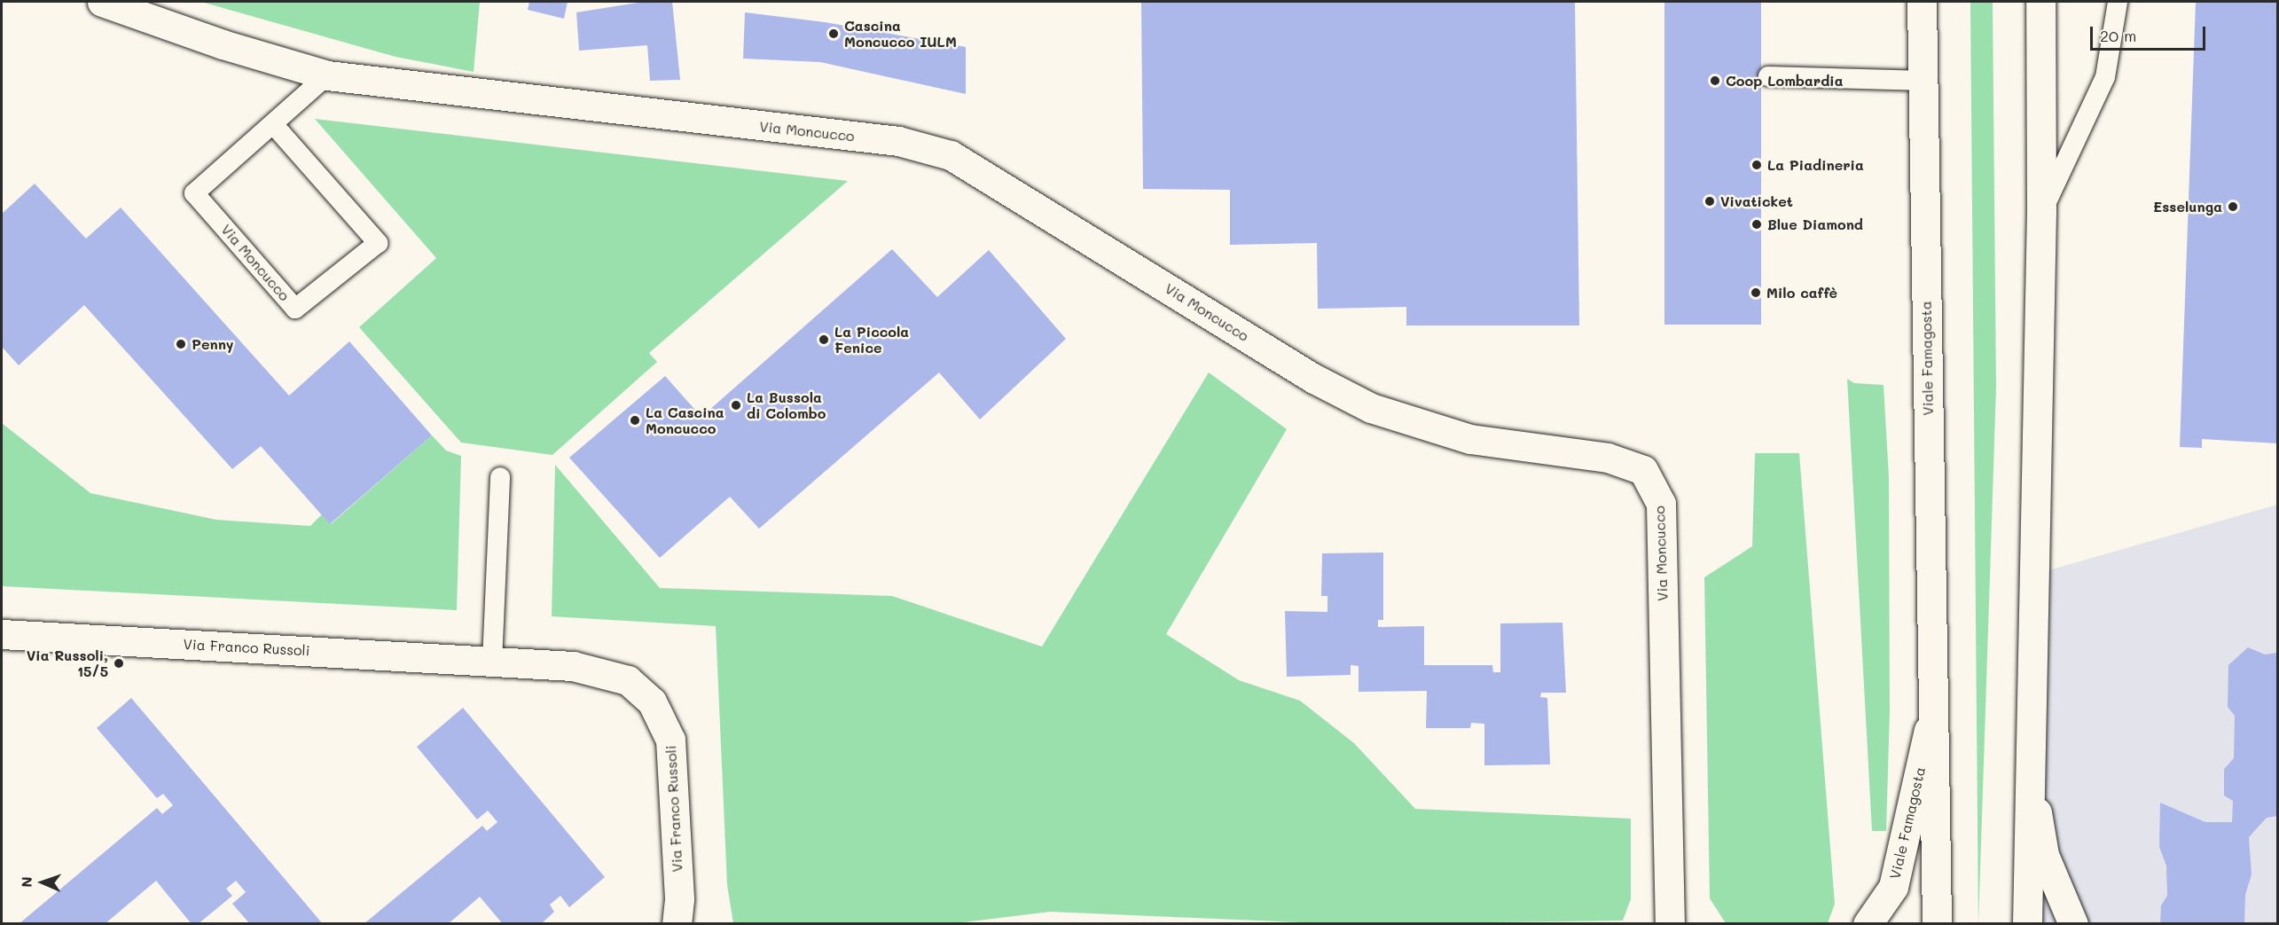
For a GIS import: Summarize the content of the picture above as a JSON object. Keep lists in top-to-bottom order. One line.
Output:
{"streets":{"street":["Via Moncucco","Viale Famagosta","Via Franco Russoli"]},"places":["Cascina Moncucco IULM","Coop Lombardia","La Piadineria","Vivaticket","Esselunga","Blue Diamond","Milo caffè","La Piccola Fenice","Penny","La Bussola di Colombo","La Cascina Moncucco","Via Russoli, 15/5"],"scale_bar":"20 m","north":"left"}
